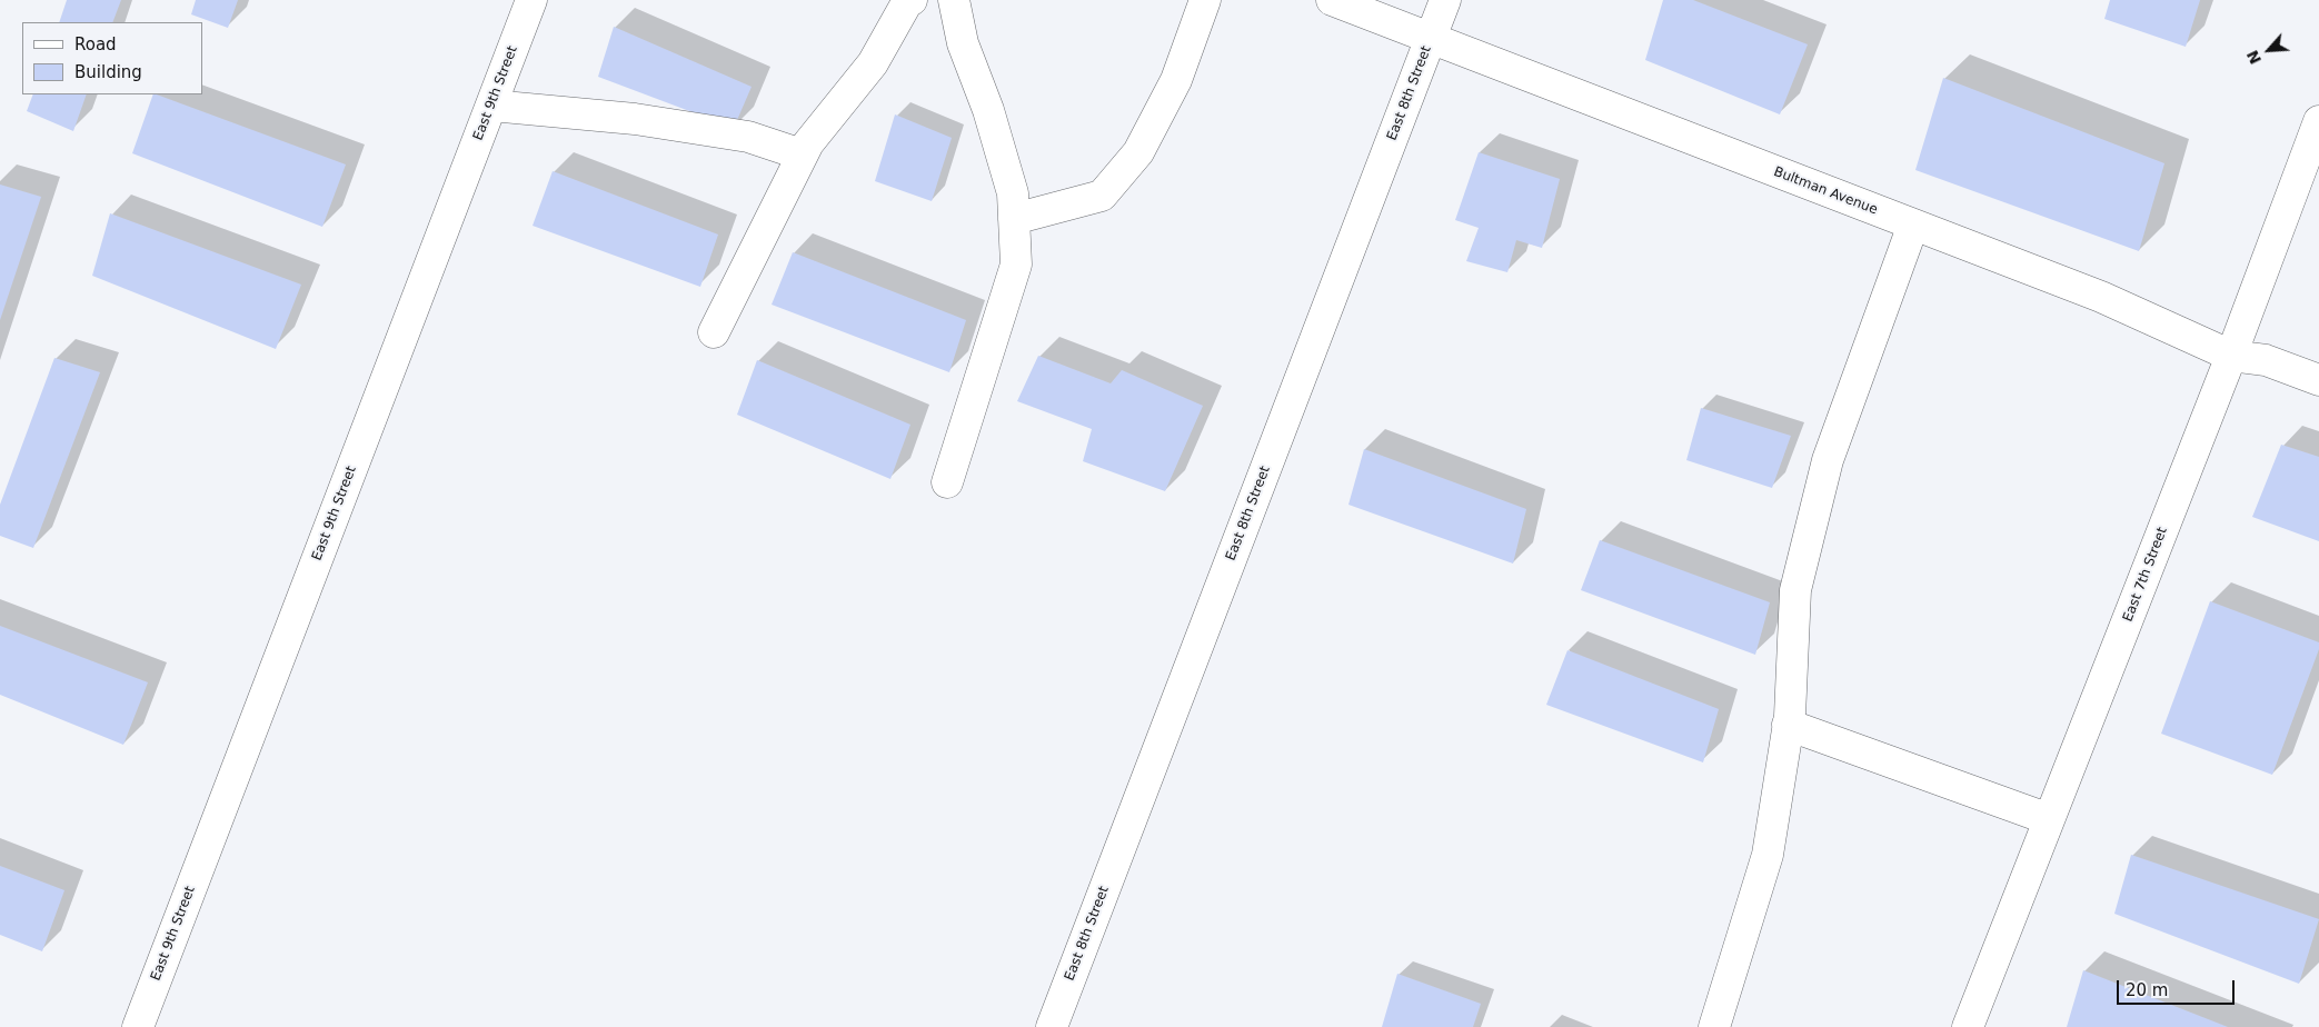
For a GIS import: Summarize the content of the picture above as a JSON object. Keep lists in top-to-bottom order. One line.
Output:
{"streets":{"street":["East 9th Street","East 8th Street","Bultman Avenue","East 7th Street"]},"crossings":[["East 8th Street","Bultman Avenue"],["Bultman Avenue","East 7th Street"]],"legend":["Road","Building"],"scale_bar":"20 m","north":"bottom left"}
